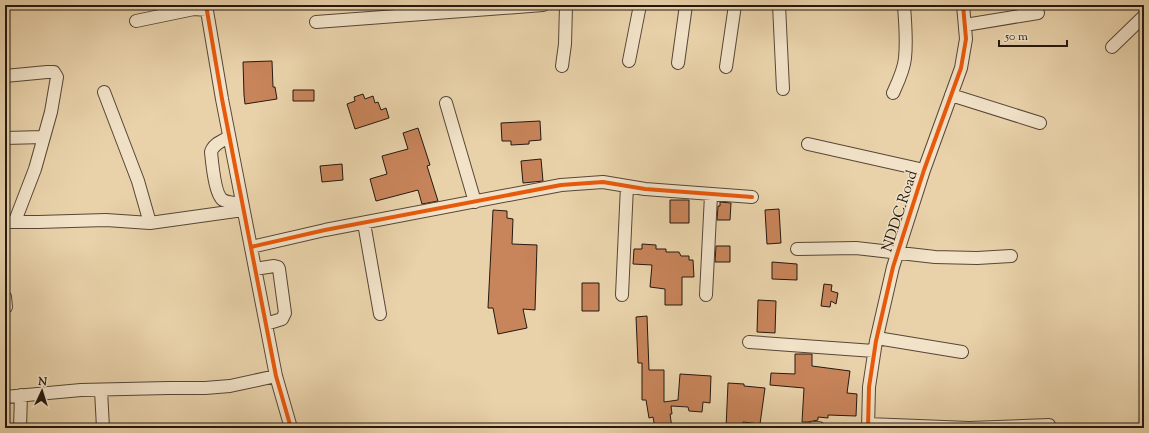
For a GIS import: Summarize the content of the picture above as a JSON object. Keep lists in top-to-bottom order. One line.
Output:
{"streets":{"street":["NDDC Road"]},"scale_bar":"50 m","north":"top"}
